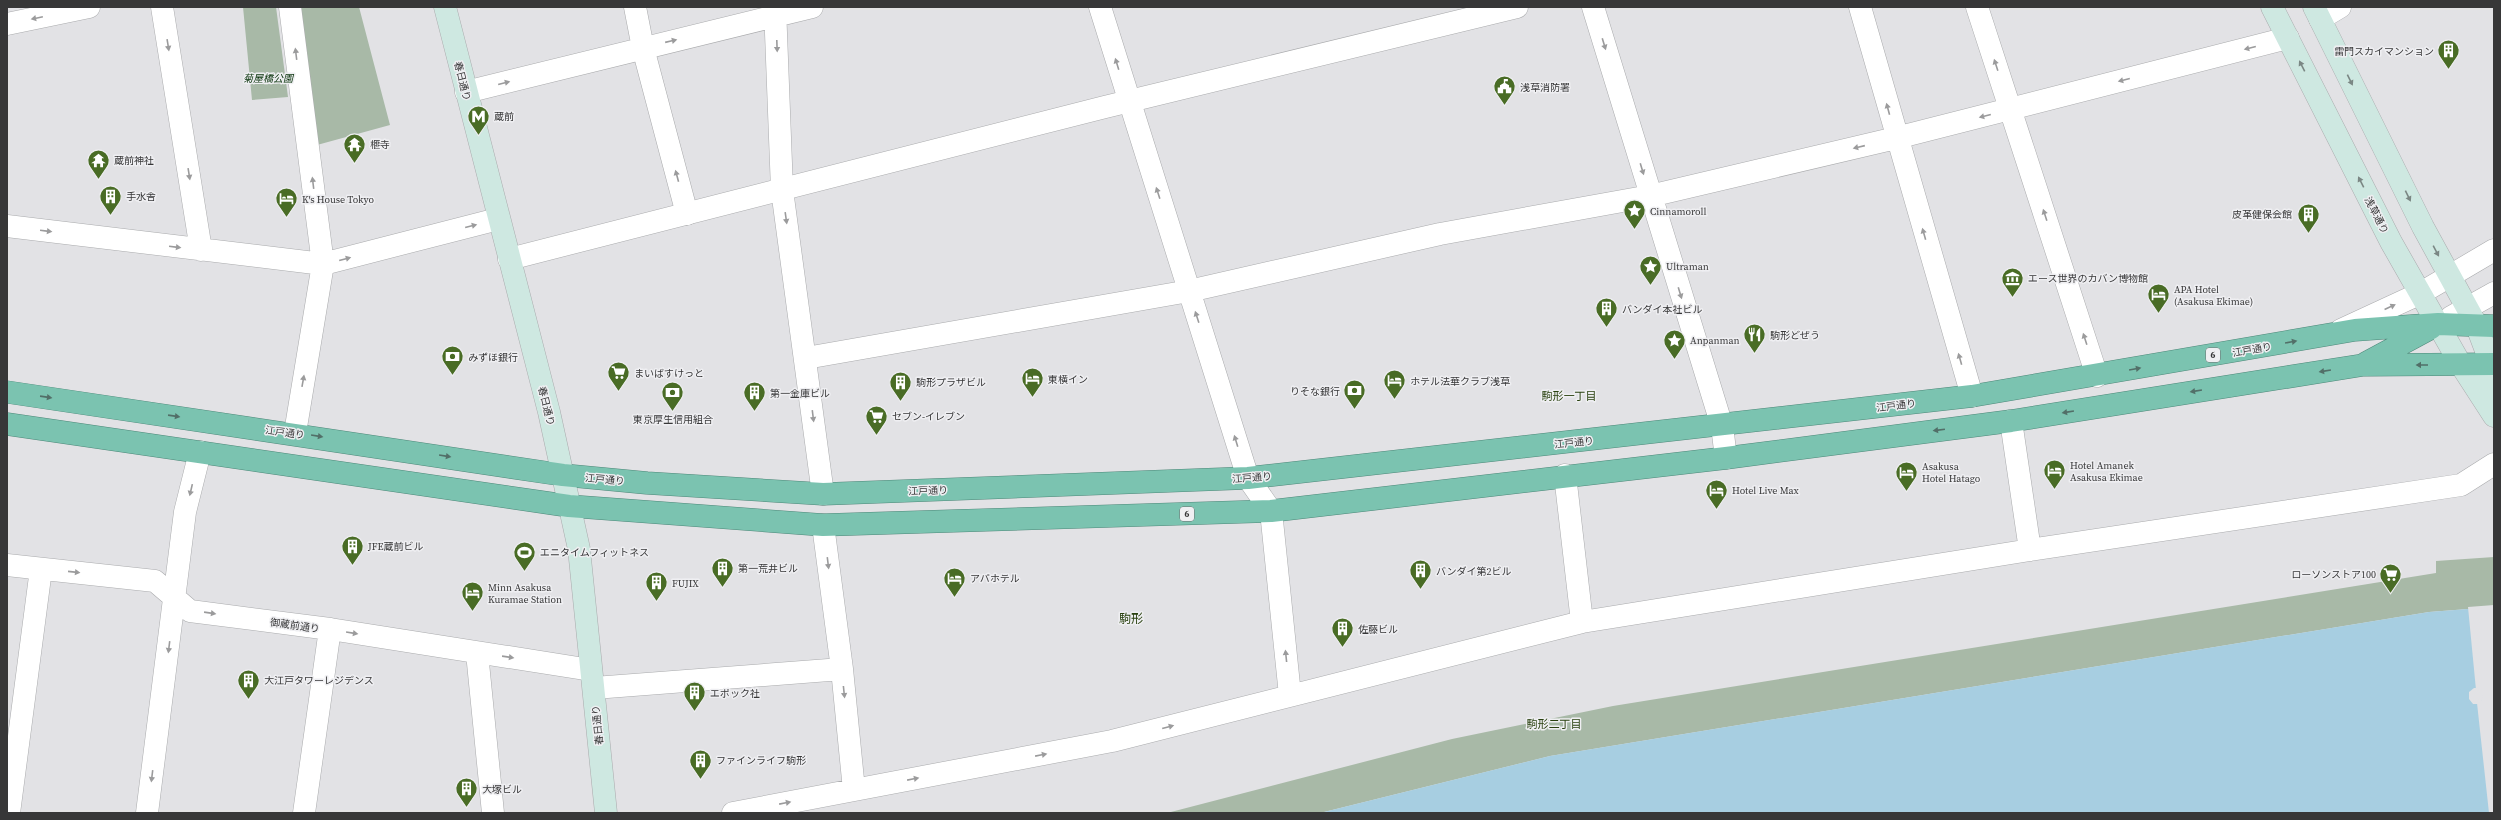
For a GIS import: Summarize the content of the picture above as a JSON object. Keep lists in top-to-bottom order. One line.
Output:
{"streets":{"highway":["江戸通り","6"],"main road":["春日通り","浅草通り"],"street":["御蔵前通り"]},"crossings":[["春日通り","江戸通り"],["春日通り","6"],["春日通り","御蔵前通り"],["浅草通り","江戸通り"],["浅草通り","6"]],"one_way":["御蔵前通り"],"districts":["駒形一丁目","駒形","駒形二丁目"],"parks":["菊屋橋公園"],"places":{"building":["雷門スカイマンション","手水舎","皮革健保会館","バンダイ本社ビル","駒形プラザビル","第一金庫ビル","JFE蔵前ビル","第一荒井ビル","バンダイ第2ビル","FUJIX","佐藤ビル","大江戸タワーレジデンス","エポック社","ファインライフ駒形","大塚ビル"],"public building":["浅草消防署"],"metro station":["蔵前"],"temple":["榧寺","蔵前神社"],"hotel":["K's House Tokyo","APA Hotel (Asakusa Ekimae)","東横イン","ホテル法華クラブ浅草","Hotel Amanek Asakusa Ekimae","Asakusa Hotel Hatago","Hotel Live Max","アパホテル","Minn Asakusa Kuramae Station"],"place":["Cinnamoroll","Ultraman","Anpanman"],"museum":["エース世界のカバン博物館"],"restaurant":["駒形どぜう"],"bank":["みずほ銀行","りそな銀行","東京厚生信用組合"],"supermarket":["まいばすけっと","セブン-イレブン","ローソンストア100"],"sports":["エニタイムフィットネス"]}}
